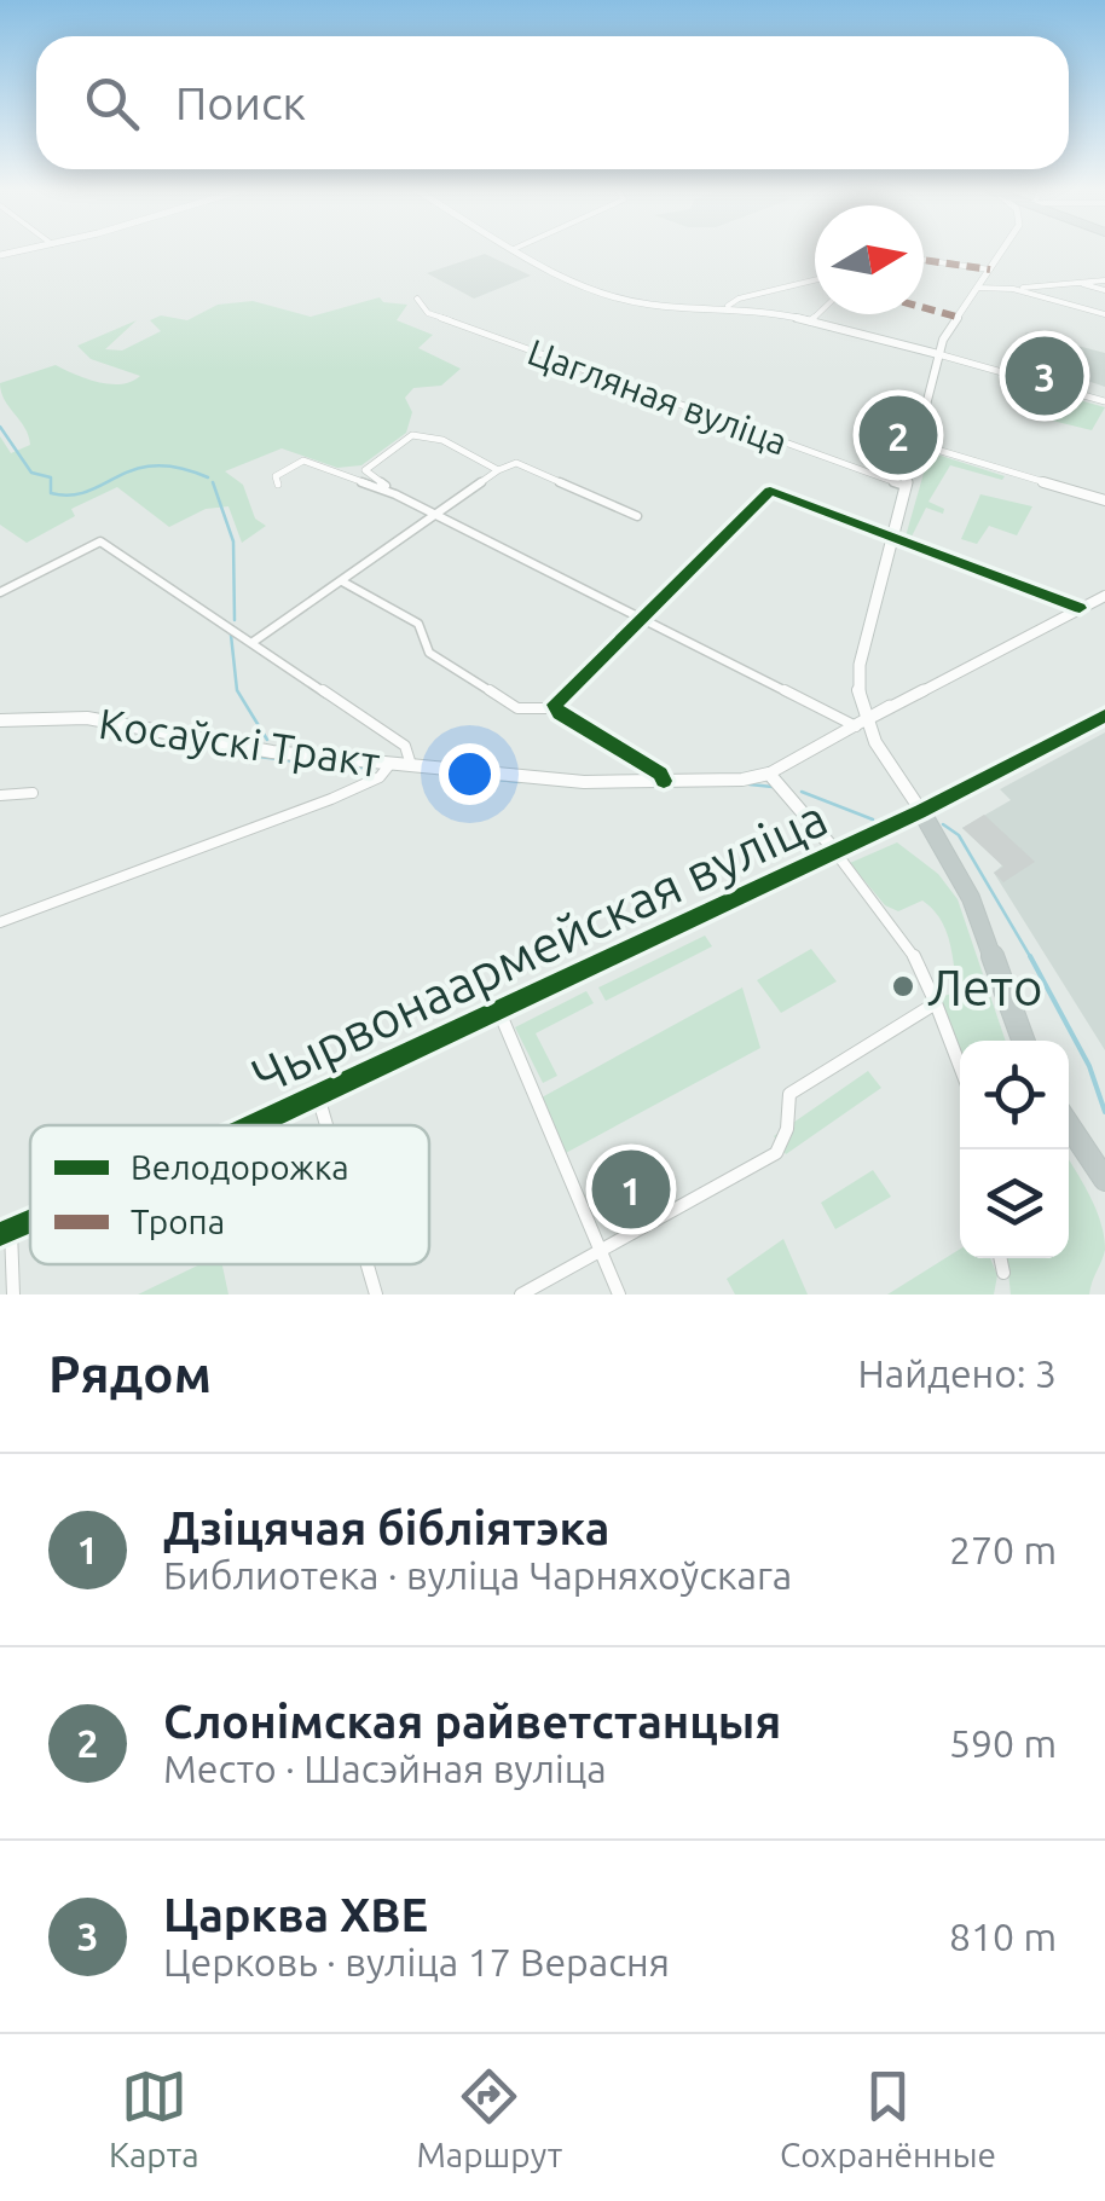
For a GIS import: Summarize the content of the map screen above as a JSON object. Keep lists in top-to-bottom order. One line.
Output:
{"streets":{"highway":["Чырвонаармейская вуліца"],"main road":["Косаўскі Тракт"],"street":["Цагляная вуліца"]},"places":["Лето"],"legend":["Велодорожка","Тропа"],"north":"right","page":{"search":"Поиск","pins":["3","2","1"],"heading":["Рядом","Найдено: 3"],"list":[{"mark":"1","name":"Дзіцячая бібліятэка","note":"Библиотека · вуліца Чарняхоўскага","value":"270 m"},{"mark":"2","name":"Слонімская райветстанцыя","note":"Место · Шасэйная вуліца","value":"590 m"},{"mark":"3","name":"Царква ХВЕ","note":"Церковь · вуліца 17 Верасня","value":"810 m"}],"nav":["Карта","Маршрут","Сохранённые"]}}
